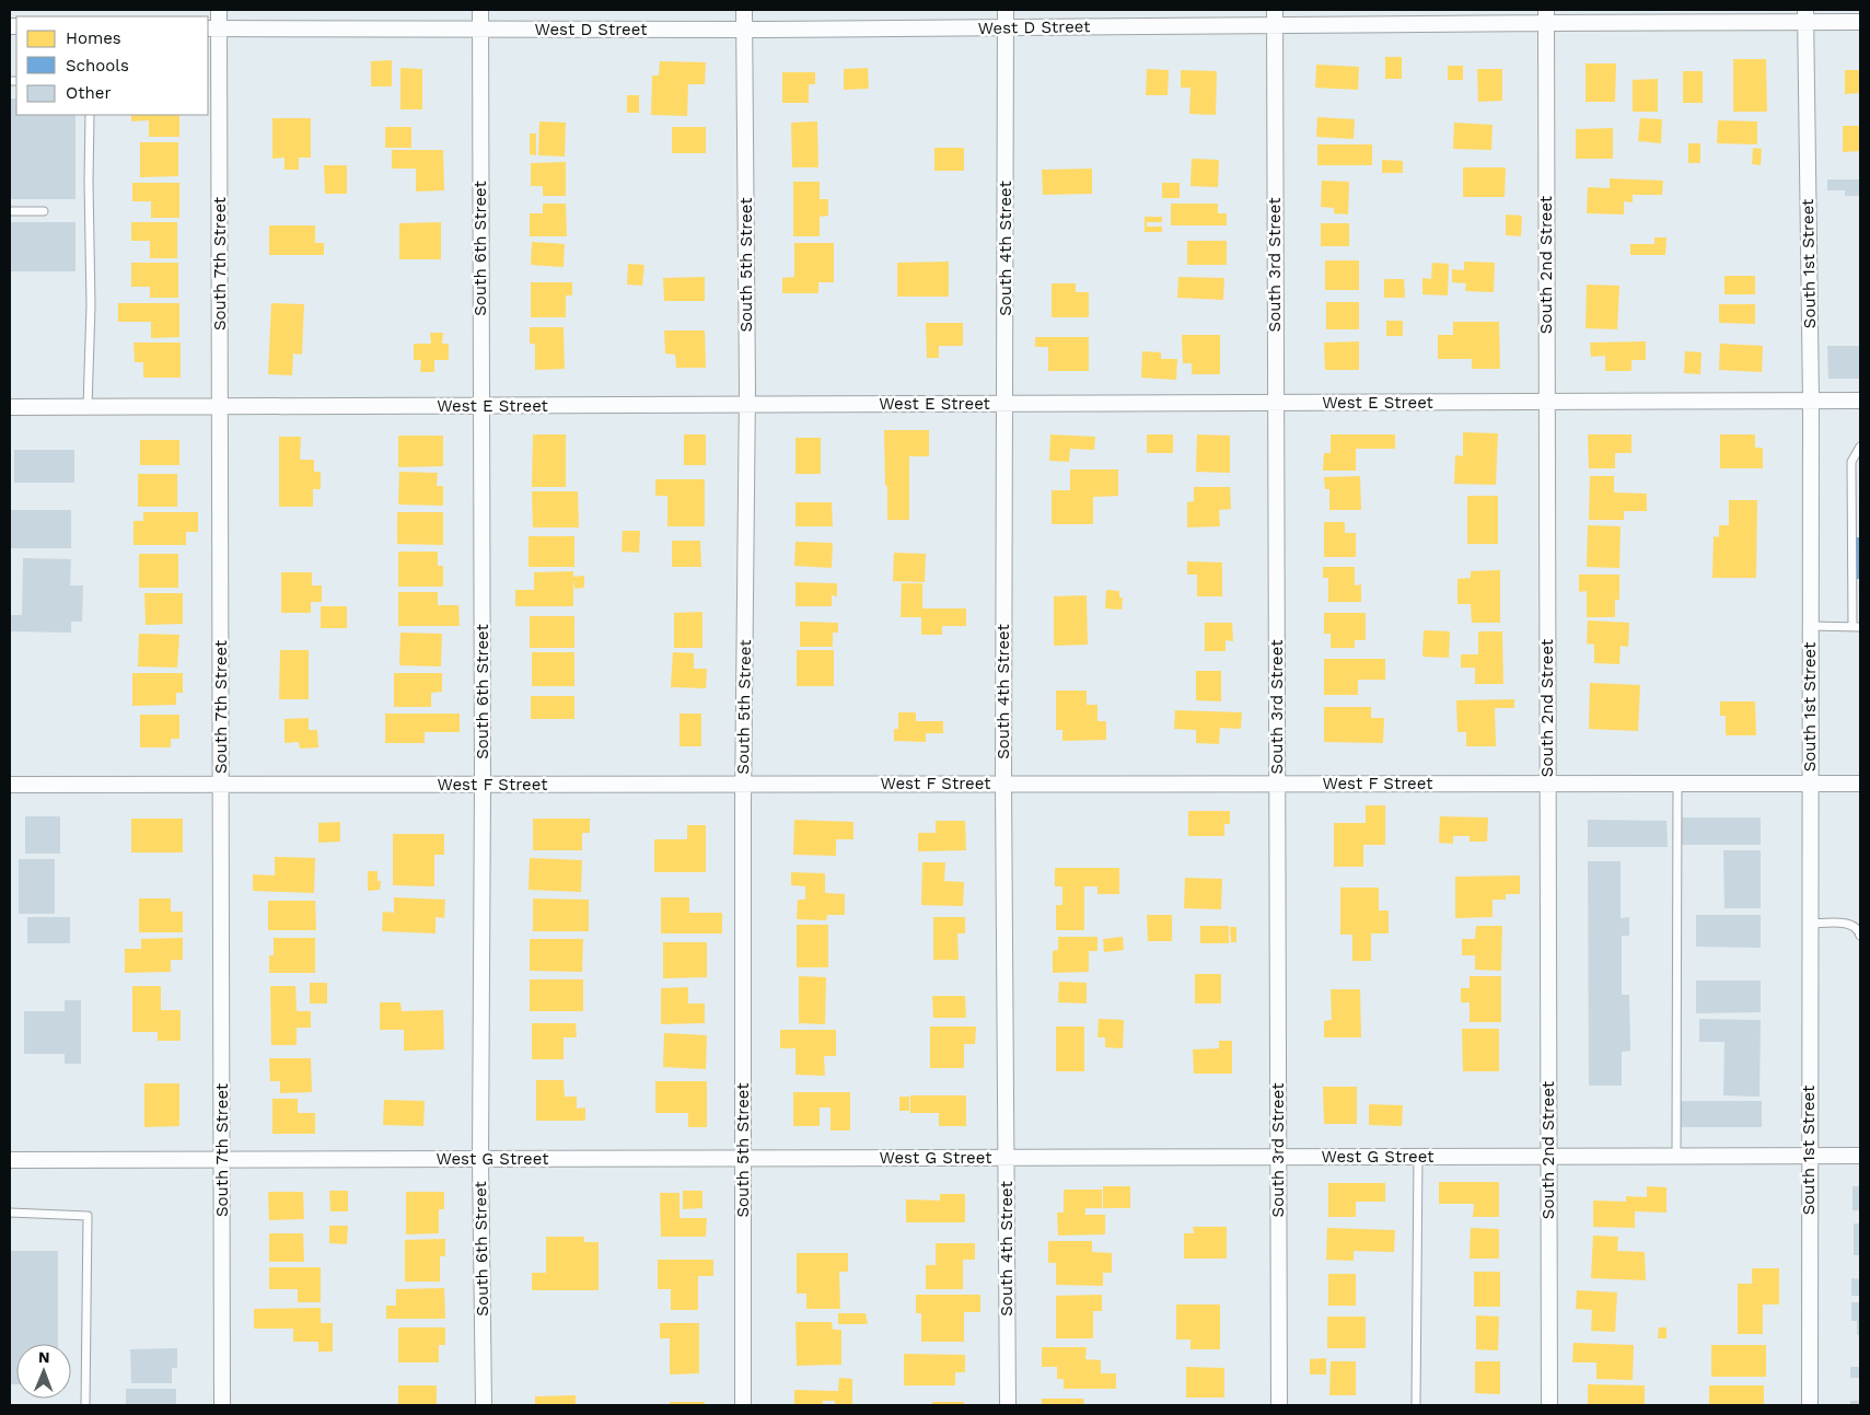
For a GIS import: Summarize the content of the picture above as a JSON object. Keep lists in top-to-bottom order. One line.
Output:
{"streets":{"street":["West D Street","South 6th Street","South 4th Street","South 7th Street","South 1st Street","South 5th Street","South 3rd Street","South 2nd Street","West E Street","West F Street","West G Street"]},"crossings":[["West D Street","South 6th Street"],["West D Street","South 4th Street"],["West D Street","South 7th Street"],["West D Street","South 1st Street"],["West D Street","South 5th Street"],["West D Street","South 3rd Street"],["West D Street","South 2nd Street"],["South 6th Street","West E Street"],["South 6th Street","West F Street"],["South 6th Street","West G Street"],["South 4th Street","West E Street"],["South 4th Street","West F Street"],["South 4th Street","West G Street"],["South 7th Street","West E Street"],["South 7th Street","West F Street"],["South 7th Street","West G Street"],["South 1st Street","West E Street"],["South 1st Street","West F Street"],["South 1st Street","West G Street"],["South 5th Street","West E Street"],["South 5th Street","West F Street"],["South 5th Street","West G Street"],["South 3rd Street","West E Street"],["South 3rd Street","West F Street"],["South 3rd Street","West G Street"],["South 2nd Street","West E Street"],["South 2nd Street","West F Street"],["South 2nd Street","West G Street"]],"legend":["Homes","Schools","Other"],"north":"top"}
